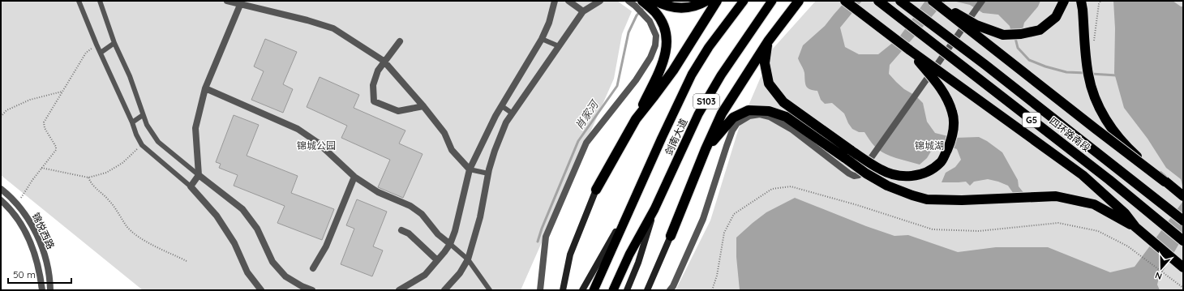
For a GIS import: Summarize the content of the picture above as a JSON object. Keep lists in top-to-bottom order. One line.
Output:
{"streets":{"highway":["S103","G5","四环路南段","剑南大道"],"street":["锦悦西路"]},"water":["肖家河"],"parks":["锦城公园","锦城湖"],"scale_bar":"50 m","north":"bottom"}
